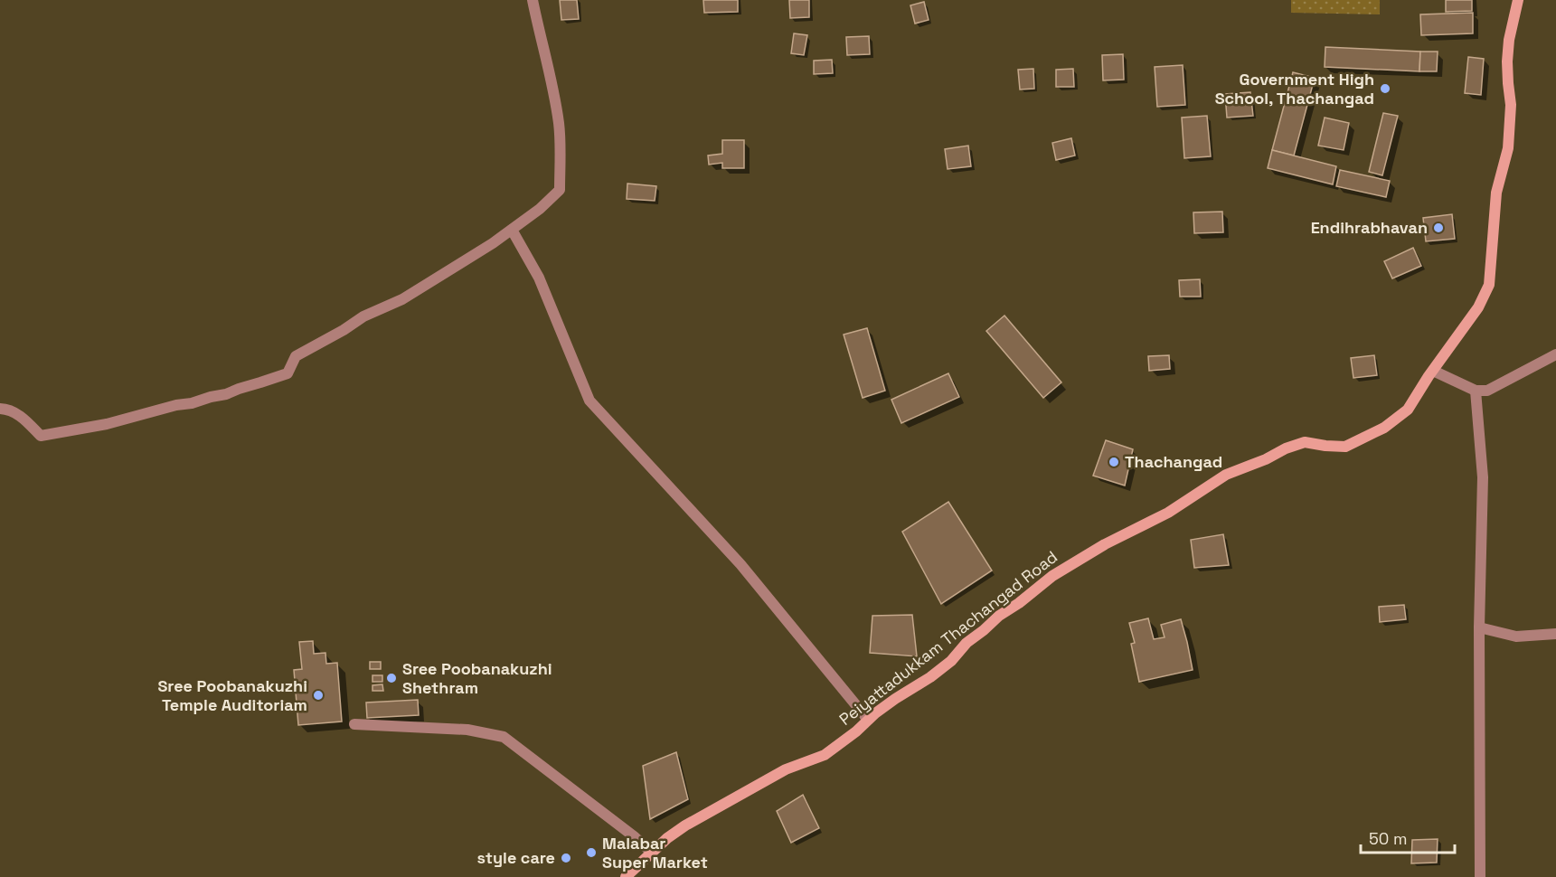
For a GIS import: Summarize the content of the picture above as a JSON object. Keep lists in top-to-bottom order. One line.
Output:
{"streets":{"main road":["Peiyattadukkam Thachangad Road"]},"places":["Government High School, Thachangad","Endihrabhavan","Thachangad","Sree Poobanakuzhi Shethram","Sree Poobanakuzhi Temple Auditoriam","Malabar Super Market","style care"],"scale_bar":"50 m"}
